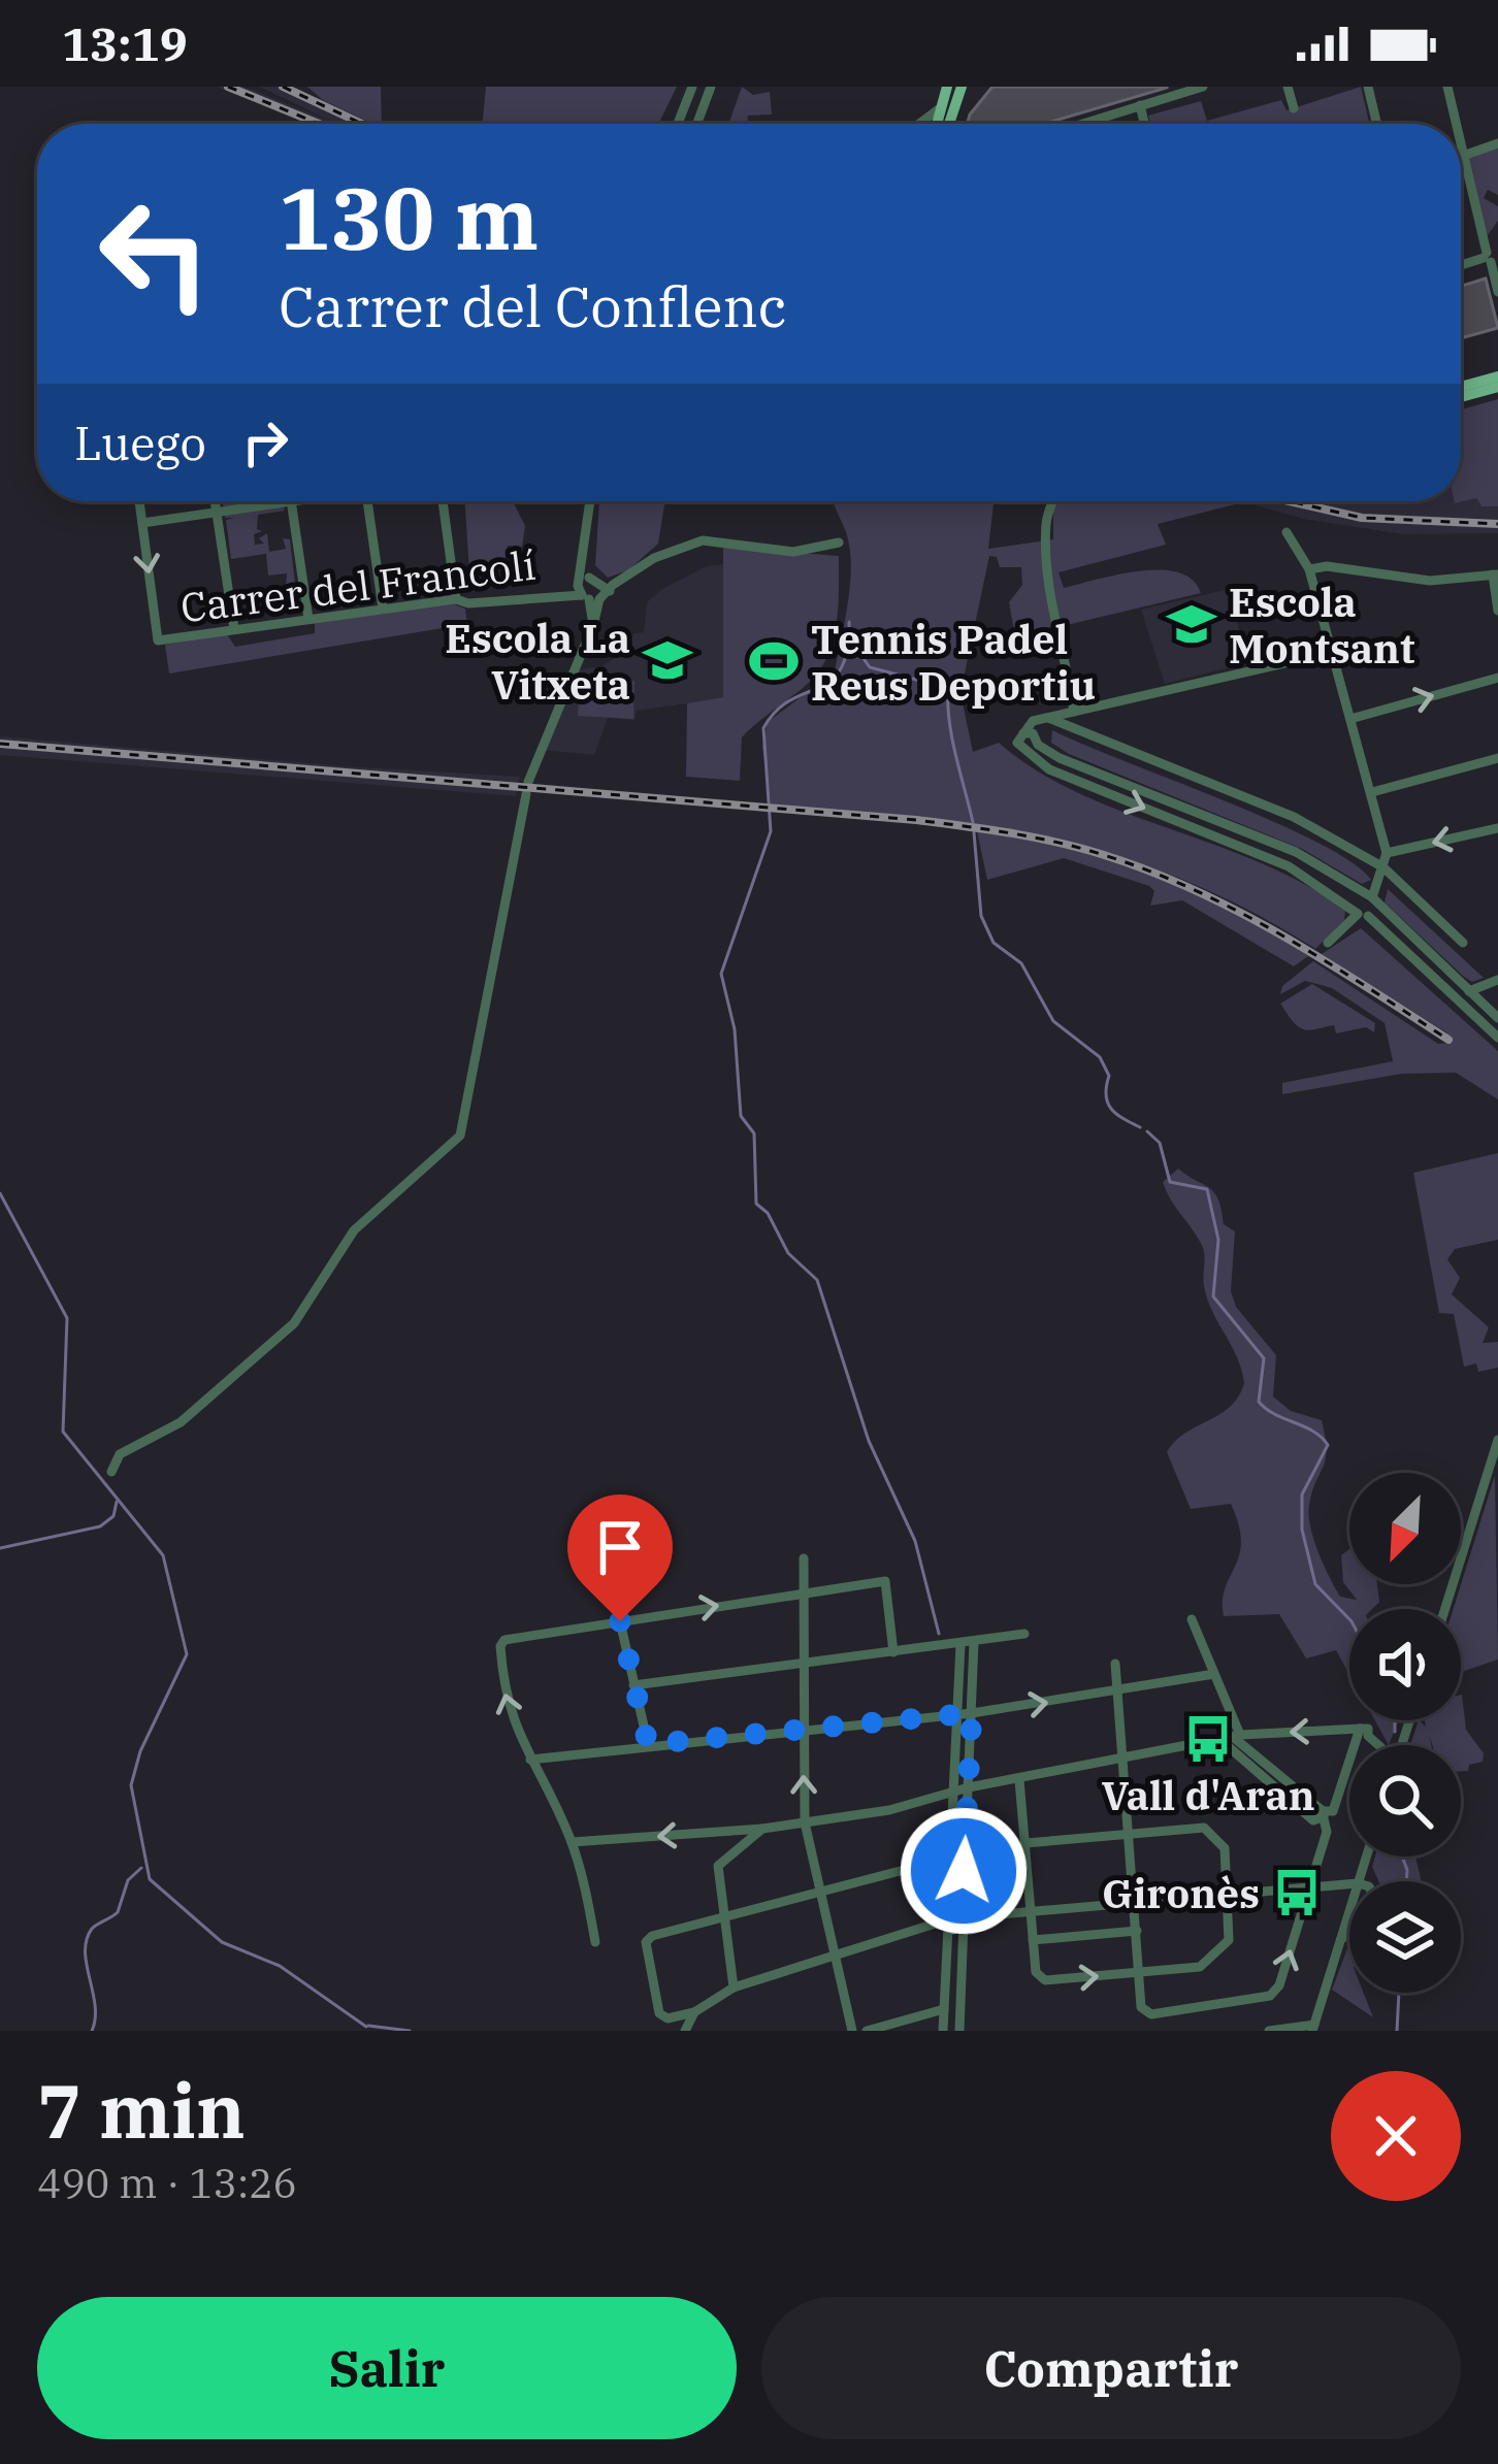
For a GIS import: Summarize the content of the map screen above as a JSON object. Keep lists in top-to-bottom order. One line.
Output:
{"streets":{"street":["Carrer del Francolí"]},"places":{"school or university":["Escola Montsant","Escola La Vitxeta"],"sports":["Tennis Padel Reus Deportiu"],"bus stop":["Vall d'Aran","Gironès"]},"north":"bottom left","page":{"status":"13:19","turn":["130 m","Carrer del Conflenc"],"then":"Luego","heading":["7 min","490 m · 13:26"],"buttons":["Salir","Compartir"]}}
